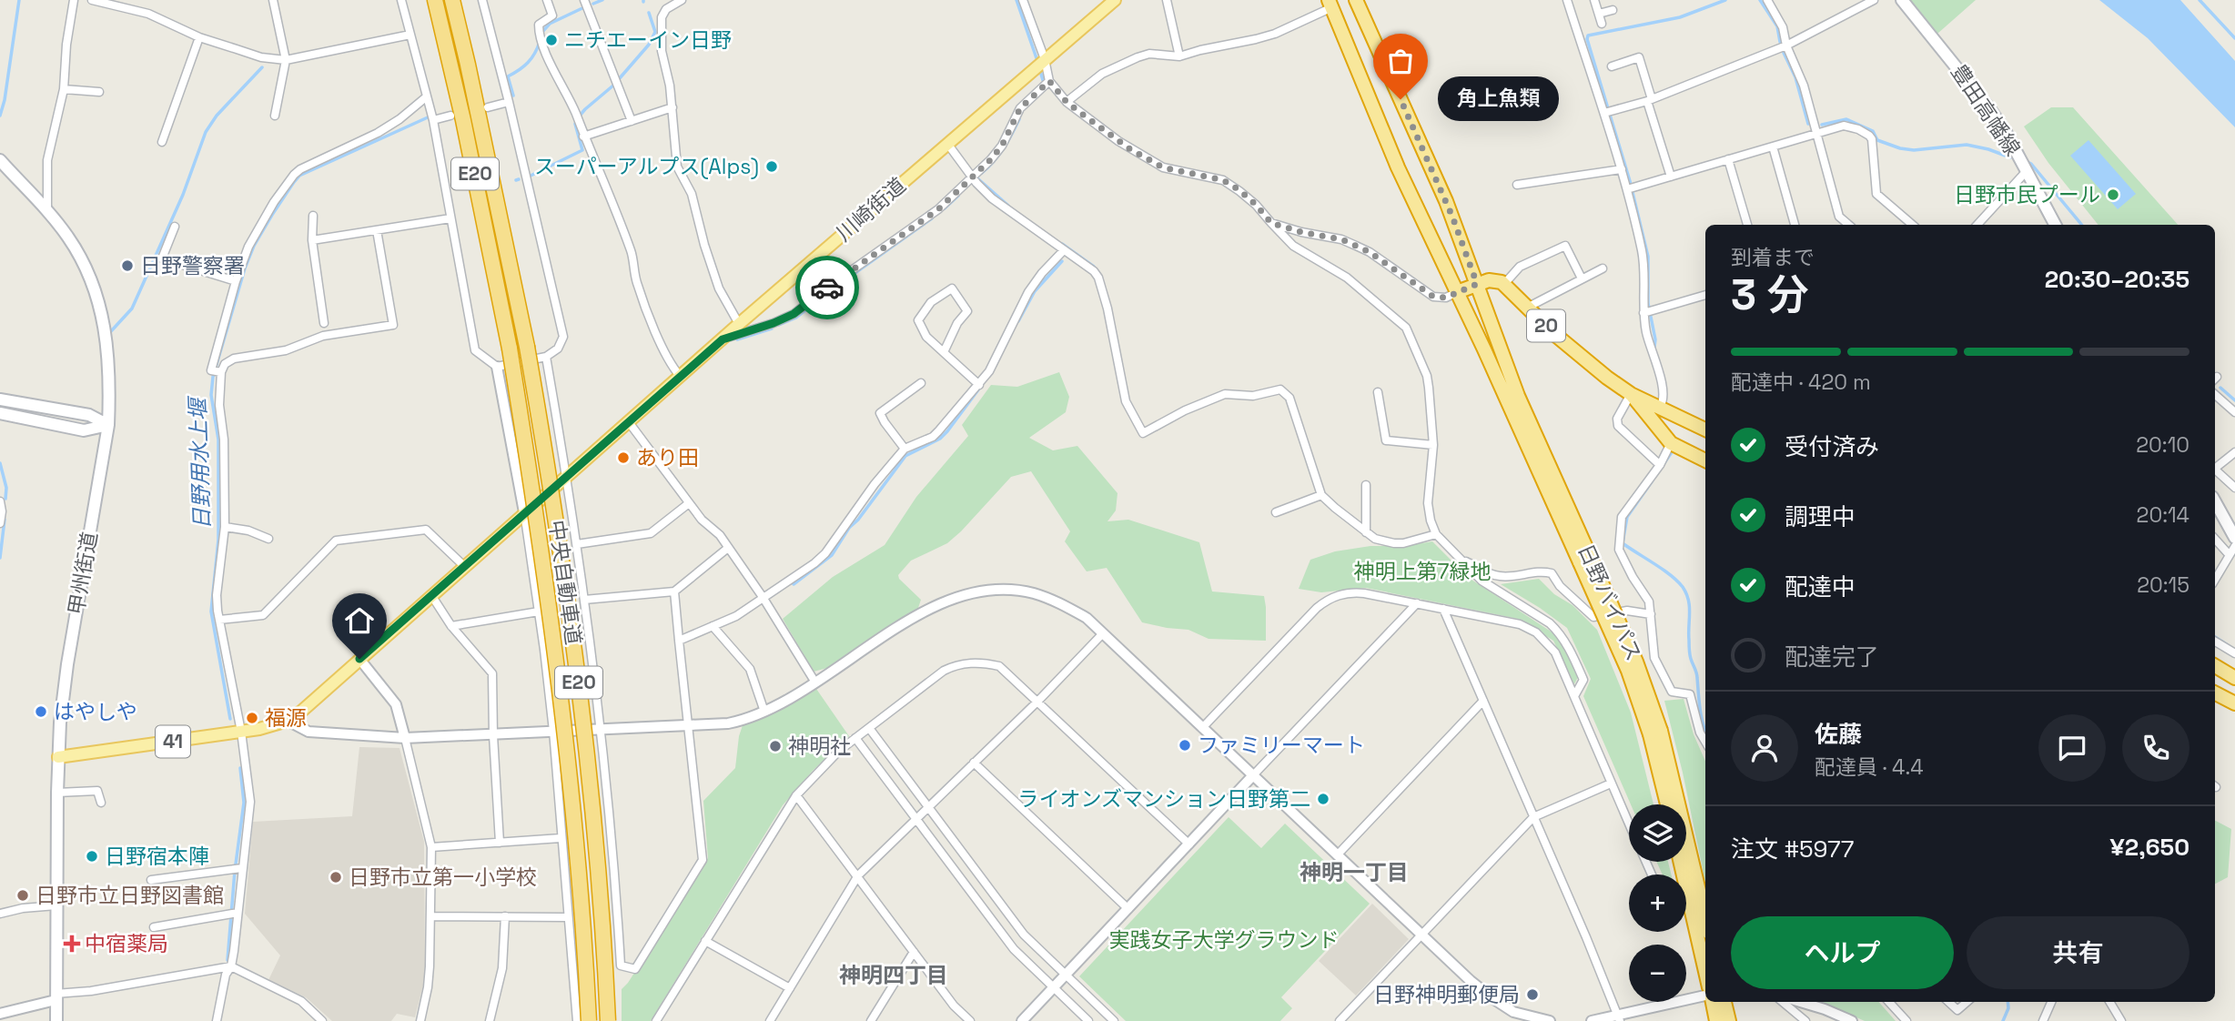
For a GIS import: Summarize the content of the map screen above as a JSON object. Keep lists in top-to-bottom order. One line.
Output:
{"streets":{"highway":["E20","20","中央自動車道","日野バイパス"],"main road":["豊田高幡線","川崎街道","甲州街道","41"]},"crossings":[["川崎街道","甲州街道"]],"districts":["神明一丁目","神明四丁目"],"water":["日野用水上堰"],"parks":["神明上第7緑地","実践女子大学グラウンド"],"places":{"other":["ニチエーイン日野","角上魚類","スーパーアルプス(Alps)","日野市民プール","日野警察署","あり田","はやしや","福源","ファミリーマート","神明社","ライオンズマンション日野第二","日野宿本陣","日野市立第一小学校","日野市立日野図書館","日野神明郵便局"],"health":["中宿薬局"]},"page":{"bubble":"角上魚類","heading":["3 分","到着まで","20:30–20:35"],"panel":["佐藤","配達員 · 4.4","注文 #5977","¥2,650"],"bar":"配達中 · 420 m","list":[["受付済み","20:10"],["調理中","20:14"],["配達中","20:15"],"配達完了"],"map_buttons":["+","−"],"buttons":["ヘルプ","共有"]}}
